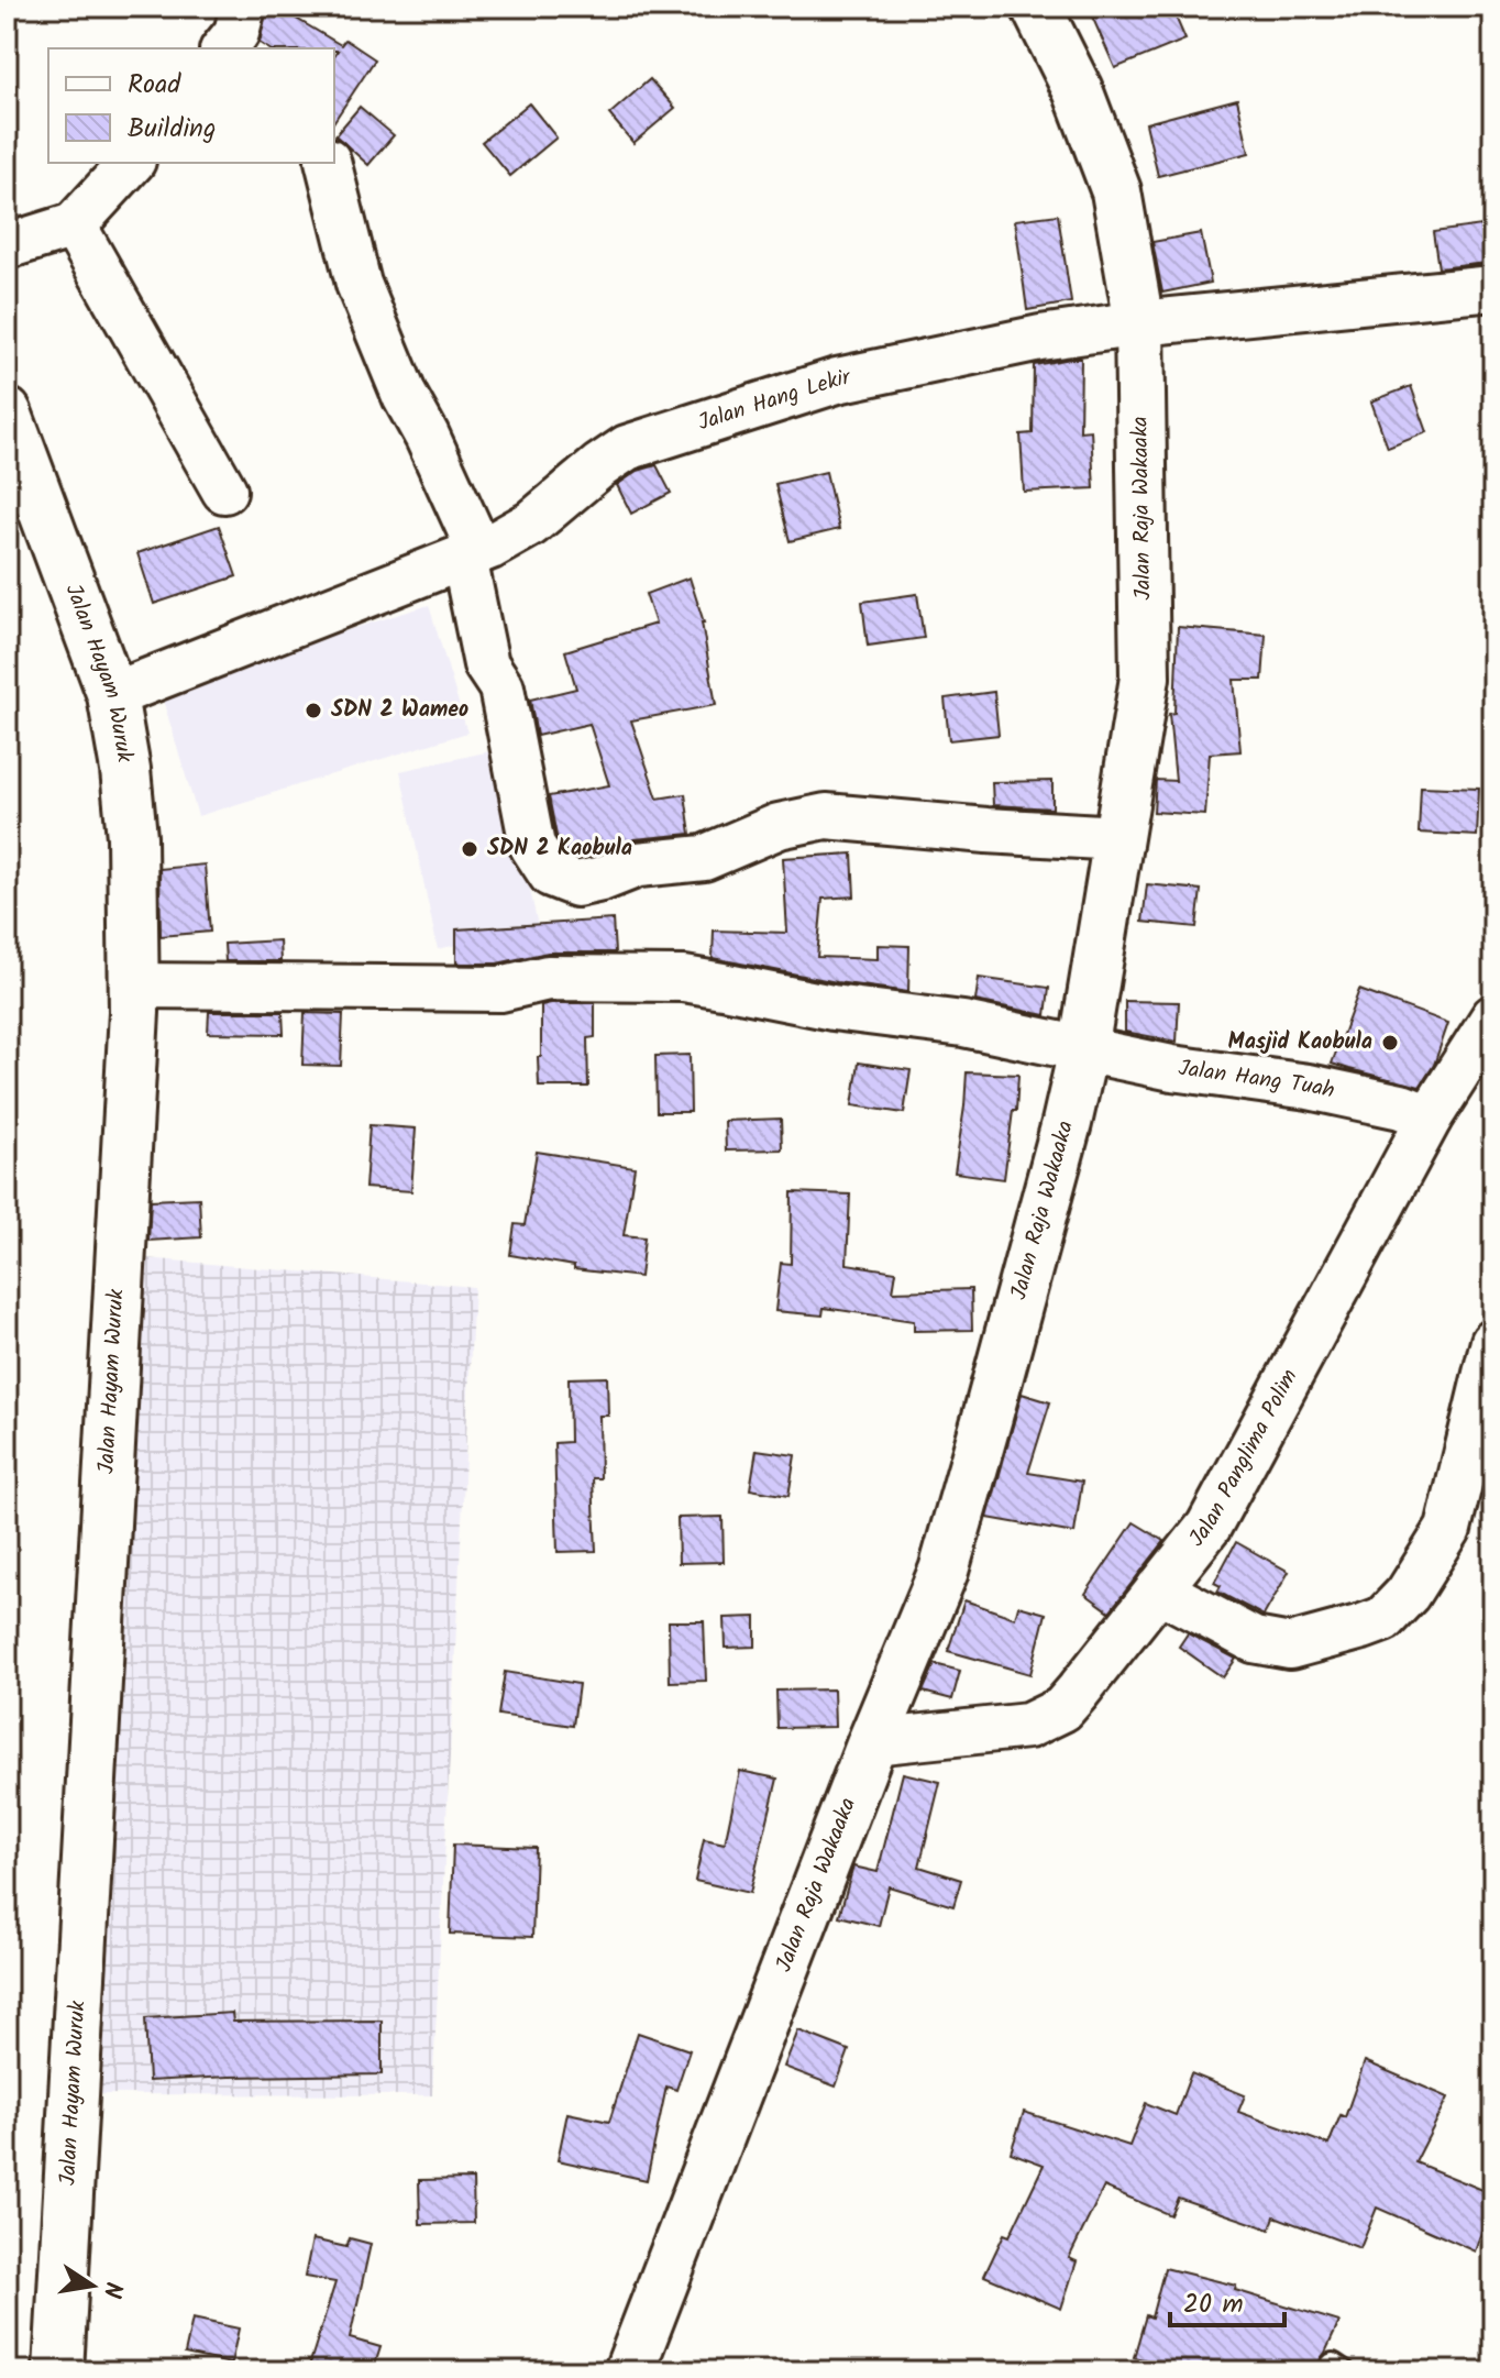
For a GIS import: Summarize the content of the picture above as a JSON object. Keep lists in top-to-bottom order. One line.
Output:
{"streets":{"street":["Jalan Hang Lekir","Jalan Raja Wakaaka","Jalan Hayam Wuruk","Jalan Hang Tuah","Jalan Panglima Polim"]},"crossings":[["Jalan Hang Lekir","Jalan Raja Wakaaka"],["Jalan Hang Lekir","Jalan Hayam Wuruk"],["Jalan Raja Wakaaka","Jalan Hang Tuah"],["Jalan Raja Wakaaka","Jalan Panglima Polim"],["Jalan Hayam Wuruk","Jalan Hang Tuah"],["Jalan Hang Tuah","Jalan Panglima Polim"]],"places":["SDN 2 Wameo","SDN 2 Kaobula","Masjid Kaobula"],"legend":["Road","Building"],"scale_bar":"20 m","north":"right"}
